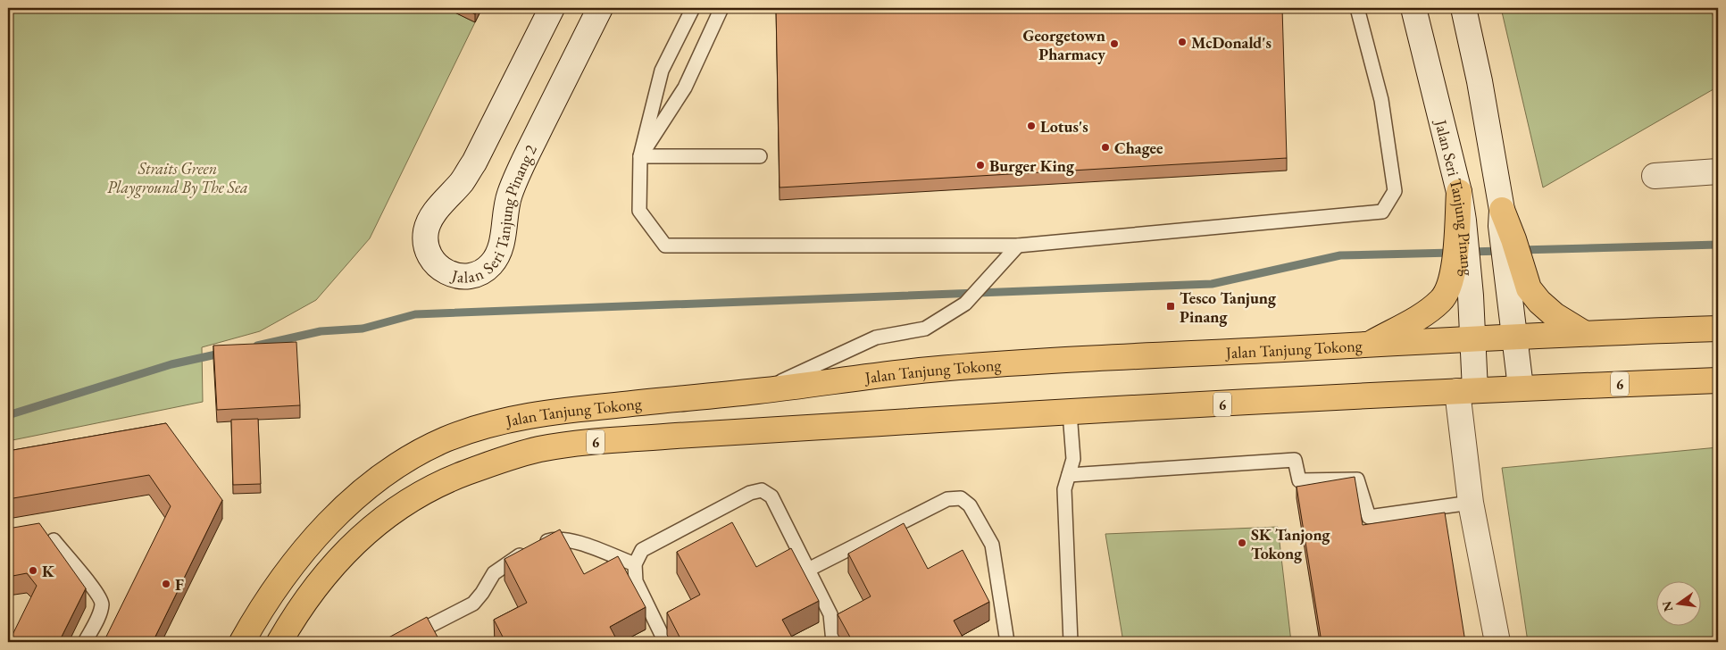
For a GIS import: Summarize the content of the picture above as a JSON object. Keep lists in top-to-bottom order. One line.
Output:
{"streets":{"main road":["Jalan Tanjung Tokong","6"],"street":["Jalan Seri Tanjung Pinang","Jalan Seri Tanjung Pinang 2"]},"crossings":[["Jalan Seri Tanjung Pinang","Jalan Tanjung Tokong"]],"parks":["Straits Green Playground By The Sea"],"places":{"other":["McDonald's","Georgetown Pharmacy","Lotus's","Chagee","Burger King","SK Tanjong Tokong","K","F"],"transit":["Tesco Tanjung Pinang"]},"north":"left"}
